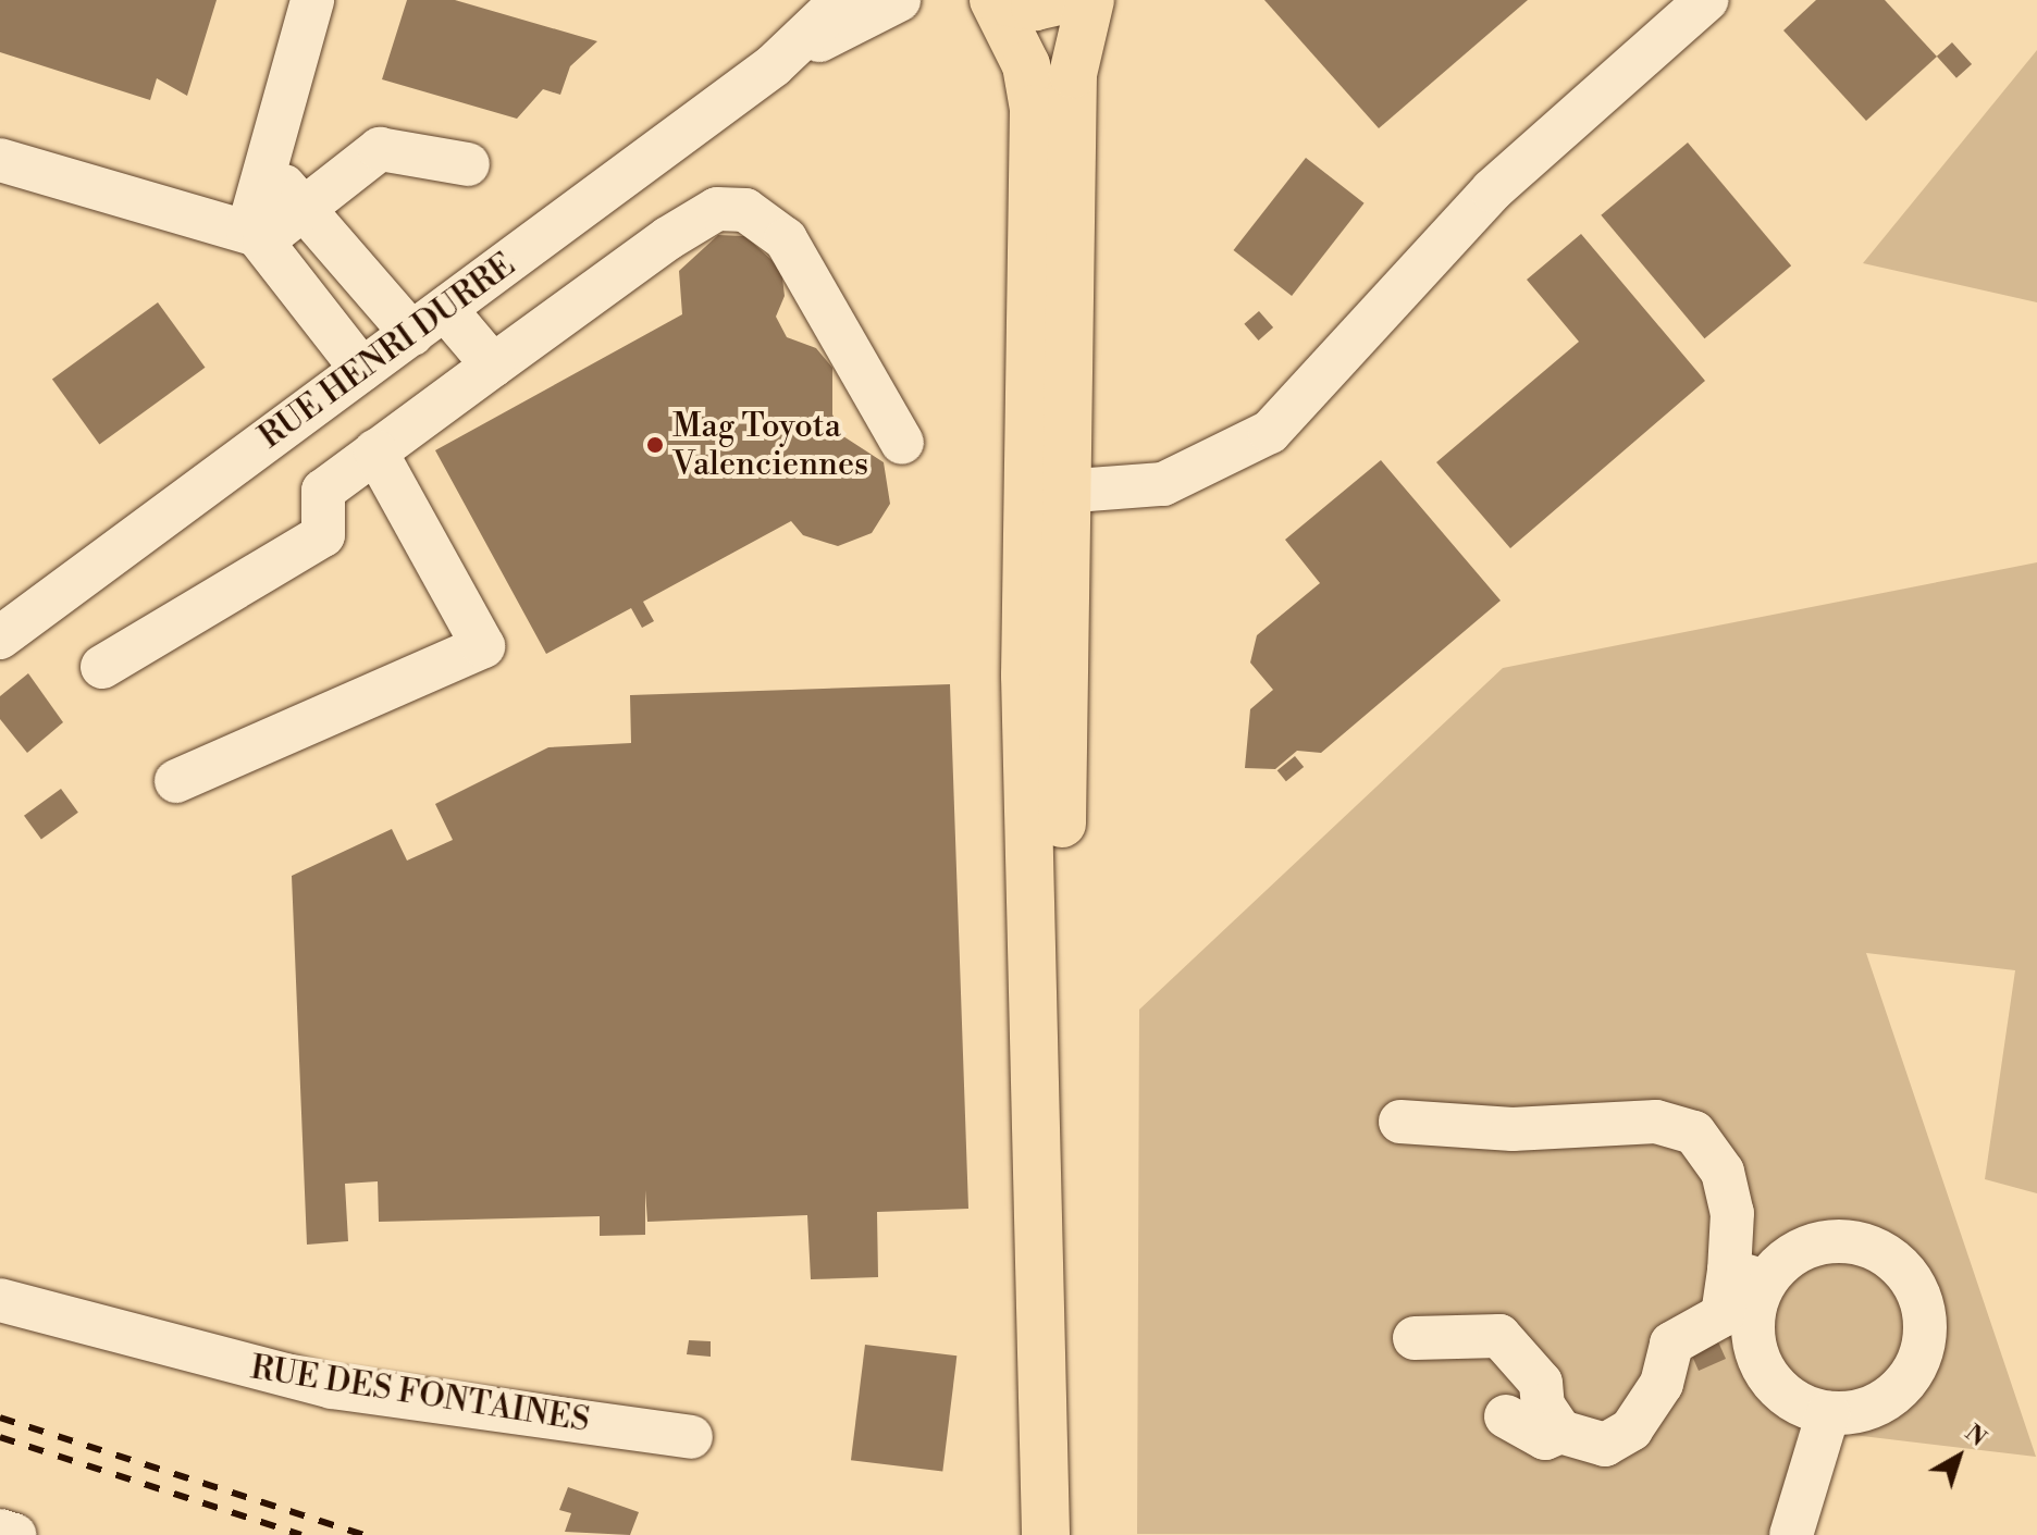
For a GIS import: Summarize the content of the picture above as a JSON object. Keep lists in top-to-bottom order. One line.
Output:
{"streets":{"street":["RUE HENRI DURRE","RUE DES FONTAINES"]},"places":["Mag Toyota Valenciennes"],"north":"top right"}
